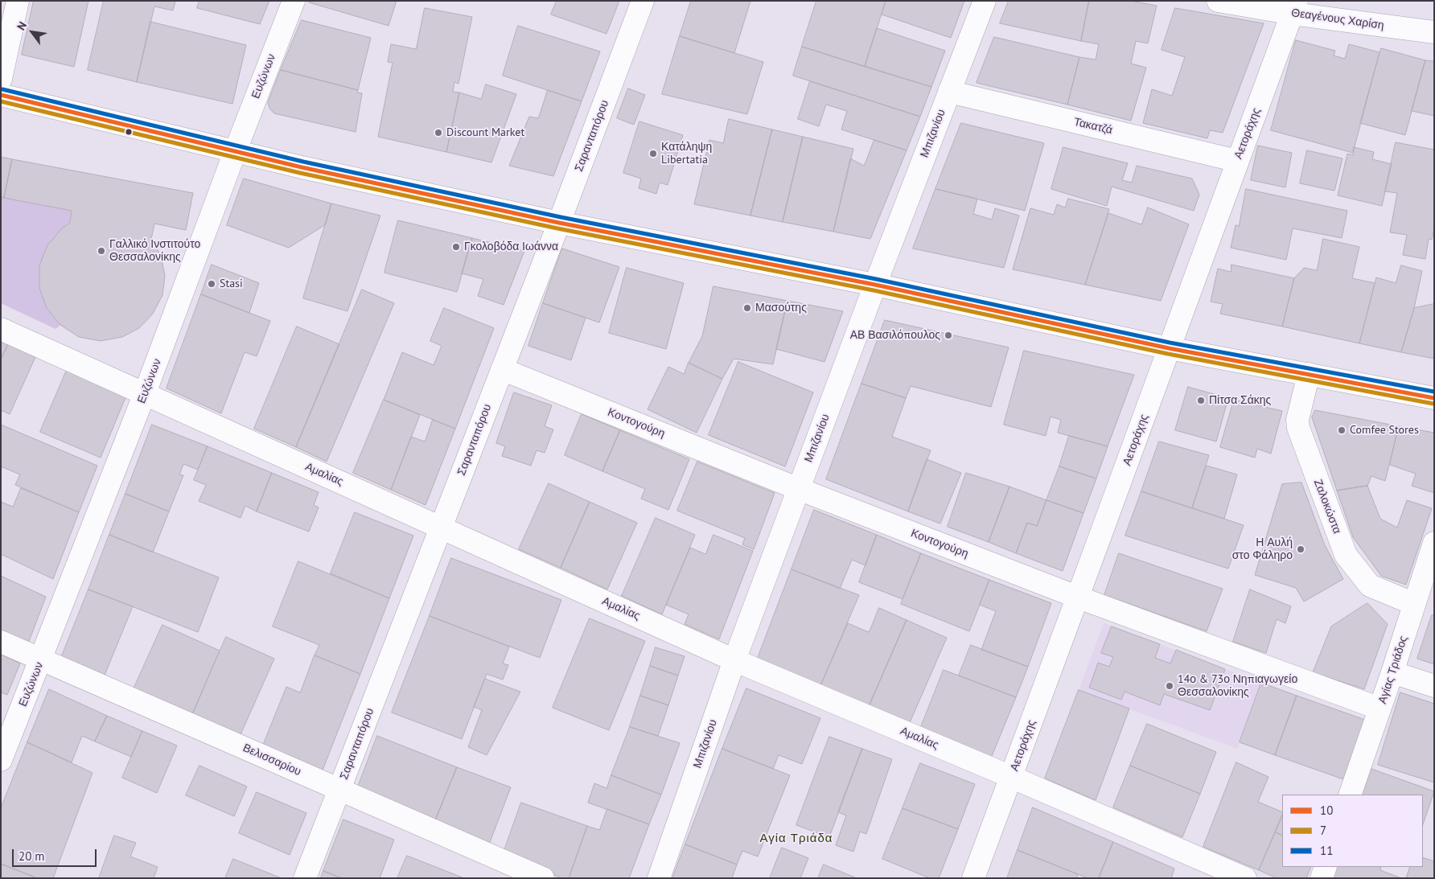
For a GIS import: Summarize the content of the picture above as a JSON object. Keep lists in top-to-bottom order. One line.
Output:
{"streets":{"street":["Θεαγένους Χαρίση","Ευζώνων","Τακατζά","Μπιζανίου","Αετοράχης","Σαρανταπόρου","Κοντογούρη","Αμαλίας","Ζαλοκώστα","Αγίας Τριάδος","Βελισσαρίου"]},"crossings":[["Θεαγένους Χαρίση","Αετοράχης"],["Ευζώνων","Αμαλίας"],["Ευζώνων","Βελισσαρίου"],["Τακατζά","Μπιζανίου"],["Τακατζά","Αετοράχης"],["Μπιζανίου","Κοντογούρη"],["Μπιζανίου","Αμαλίας"],["Αετοράχης","Κοντογούρη"],["Αετοράχης","Αμαλίας"],["Σαρανταπόρου","Κοντογούρη"],["Σαρανταπόρου","Αμαλίας"],["Σαρανταπόρου","Βελισσαρίου"],["Κοντογούρη","Αγίας Τριάδος"],["Ζαλοκώστα","Αγίας Τριάδος"]],"districts":["Αγία Τριάδα"],"places":["Discount Market","Κατάληψη Libertatia","Γκολοβόδα Ιωάννα","Γαλλικό Ινστιτούτο Θεσσαλονίκης","Stasi","Μασούτης","ΑΒ Βασιλόπουλος","Πίτσα Σάκης","Comfee Stores","Η Αυλή στο Φάληρο","14ο & 73ο Νηπιαγωγείο Θεσσαλονίκης"],"lines":["transit line 11","transit line 10","transit line 7"],"legend":["10","7","11"],"scale_bar":"20 m","north":"top left"}
